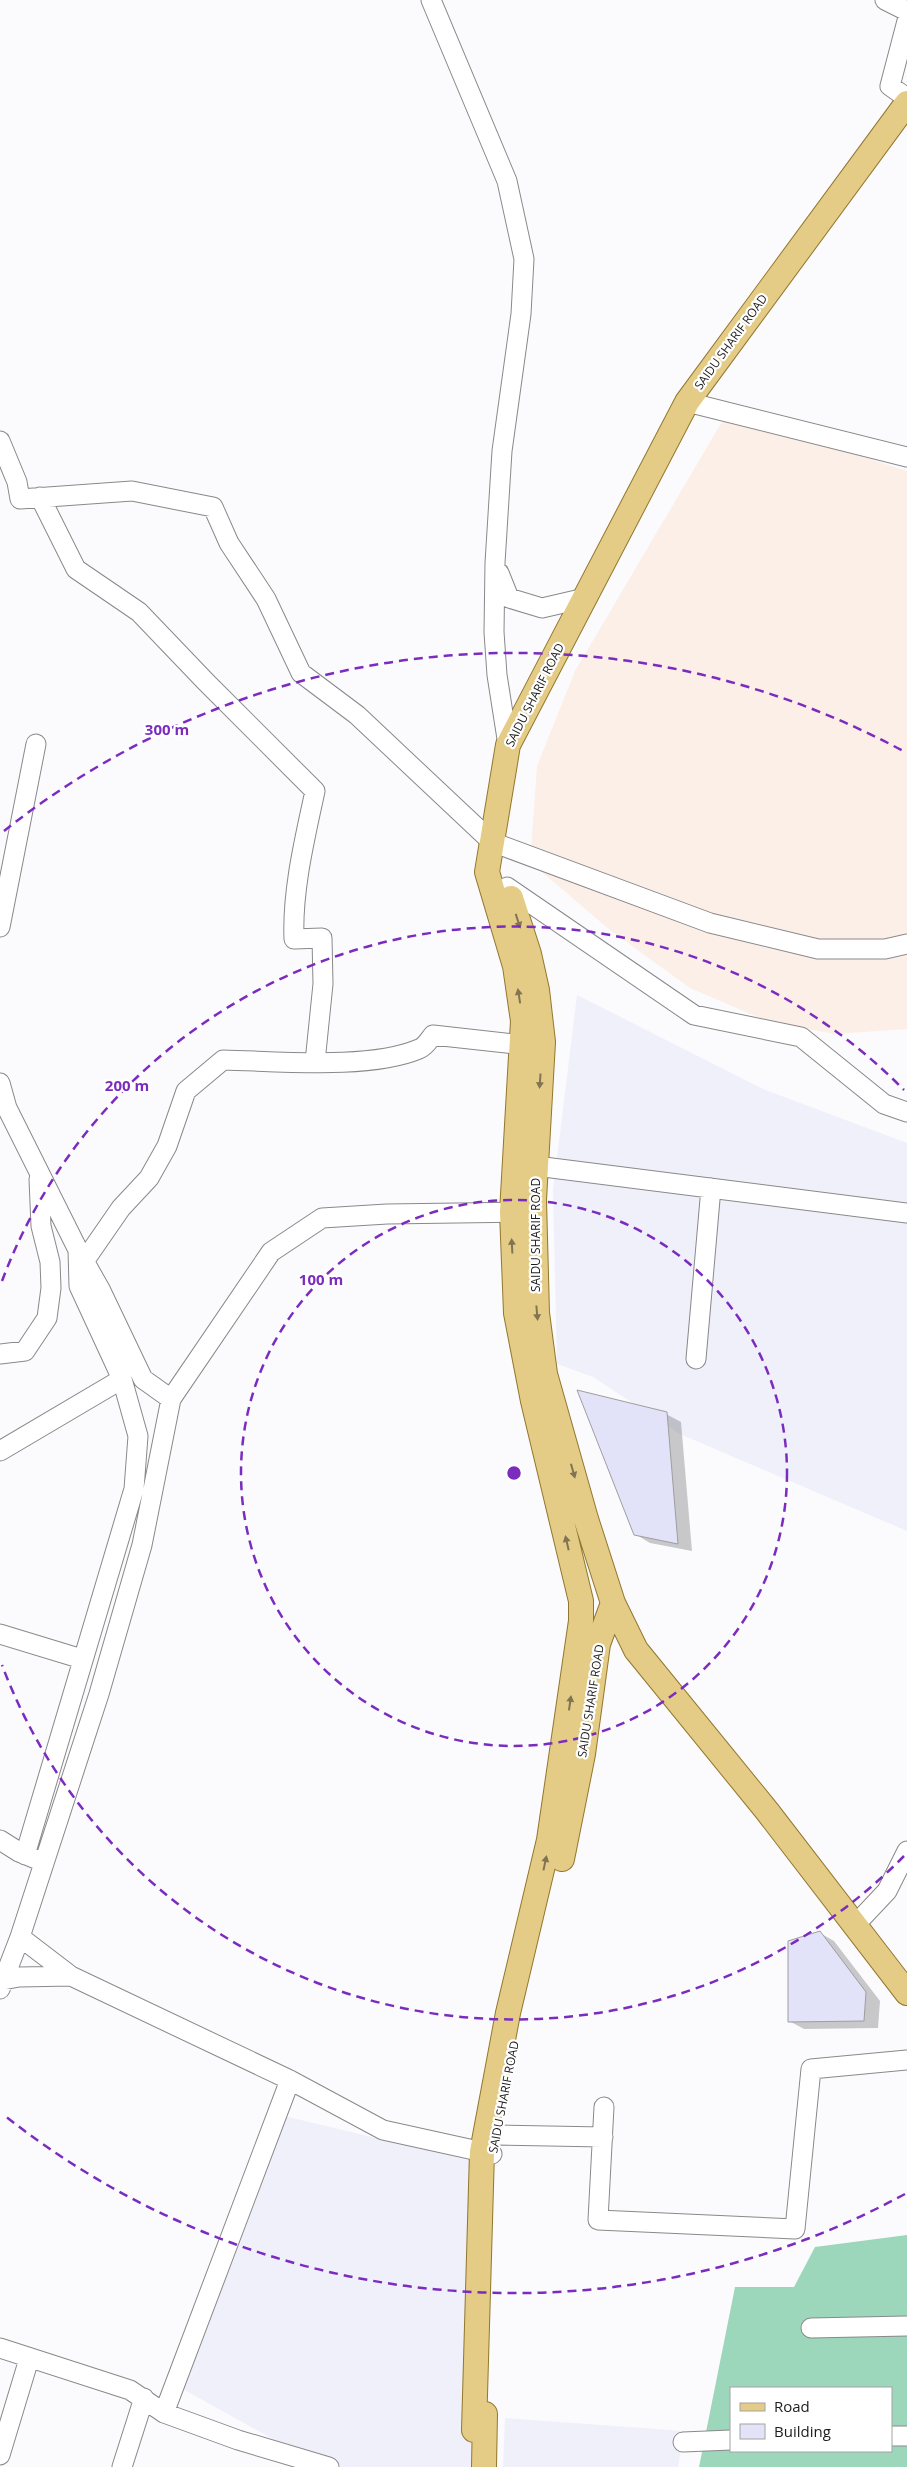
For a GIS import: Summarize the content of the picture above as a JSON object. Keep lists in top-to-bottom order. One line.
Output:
{"streets":{"main road":["SAIDU SHARIF ROAD"]},"legend":["Road","Building"],"rings":["300 m","200 m","100 m"]}
